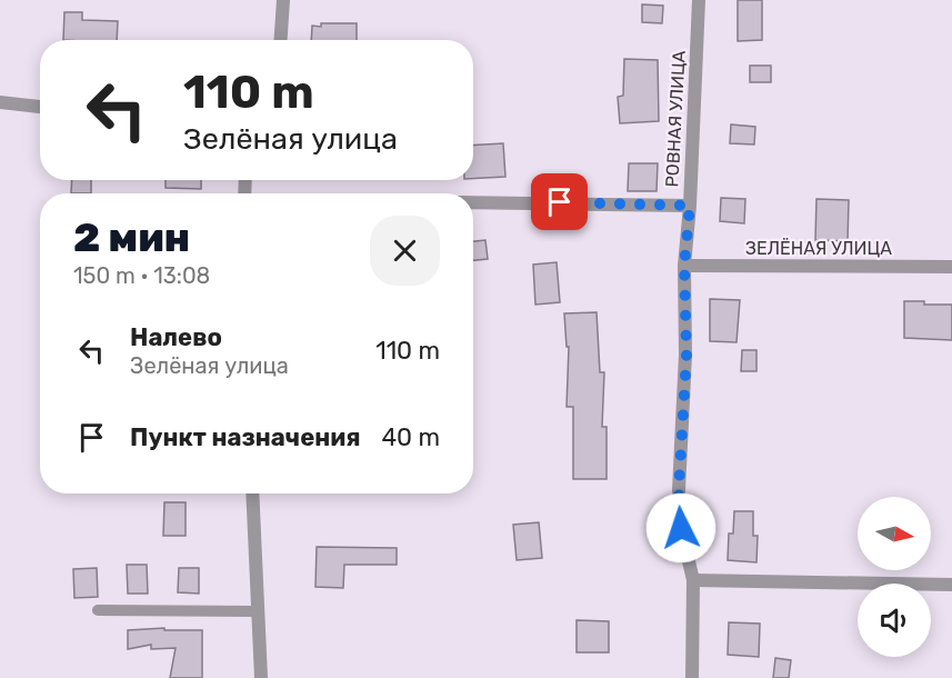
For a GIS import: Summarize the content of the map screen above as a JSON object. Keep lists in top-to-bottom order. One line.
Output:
{"streets":{"street":["РОВНАЯ УЛИЦА","ЗЕЛЁНАЯ УЛИЦА"]},"crossings":[["РОВНАЯ УЛИЦА","ЗЕЛЁНАЯ УЛИЦА"]],"north":"right","page":{"turn":["110 m","Зелёная улица"],"heading":["2 мин","150 m · 13:08"],"list":[{"name":"Налево","note":"Зелёная улица","value":"110 m"},{"name":"Пункт назначения","value":"40 m"}]}}
